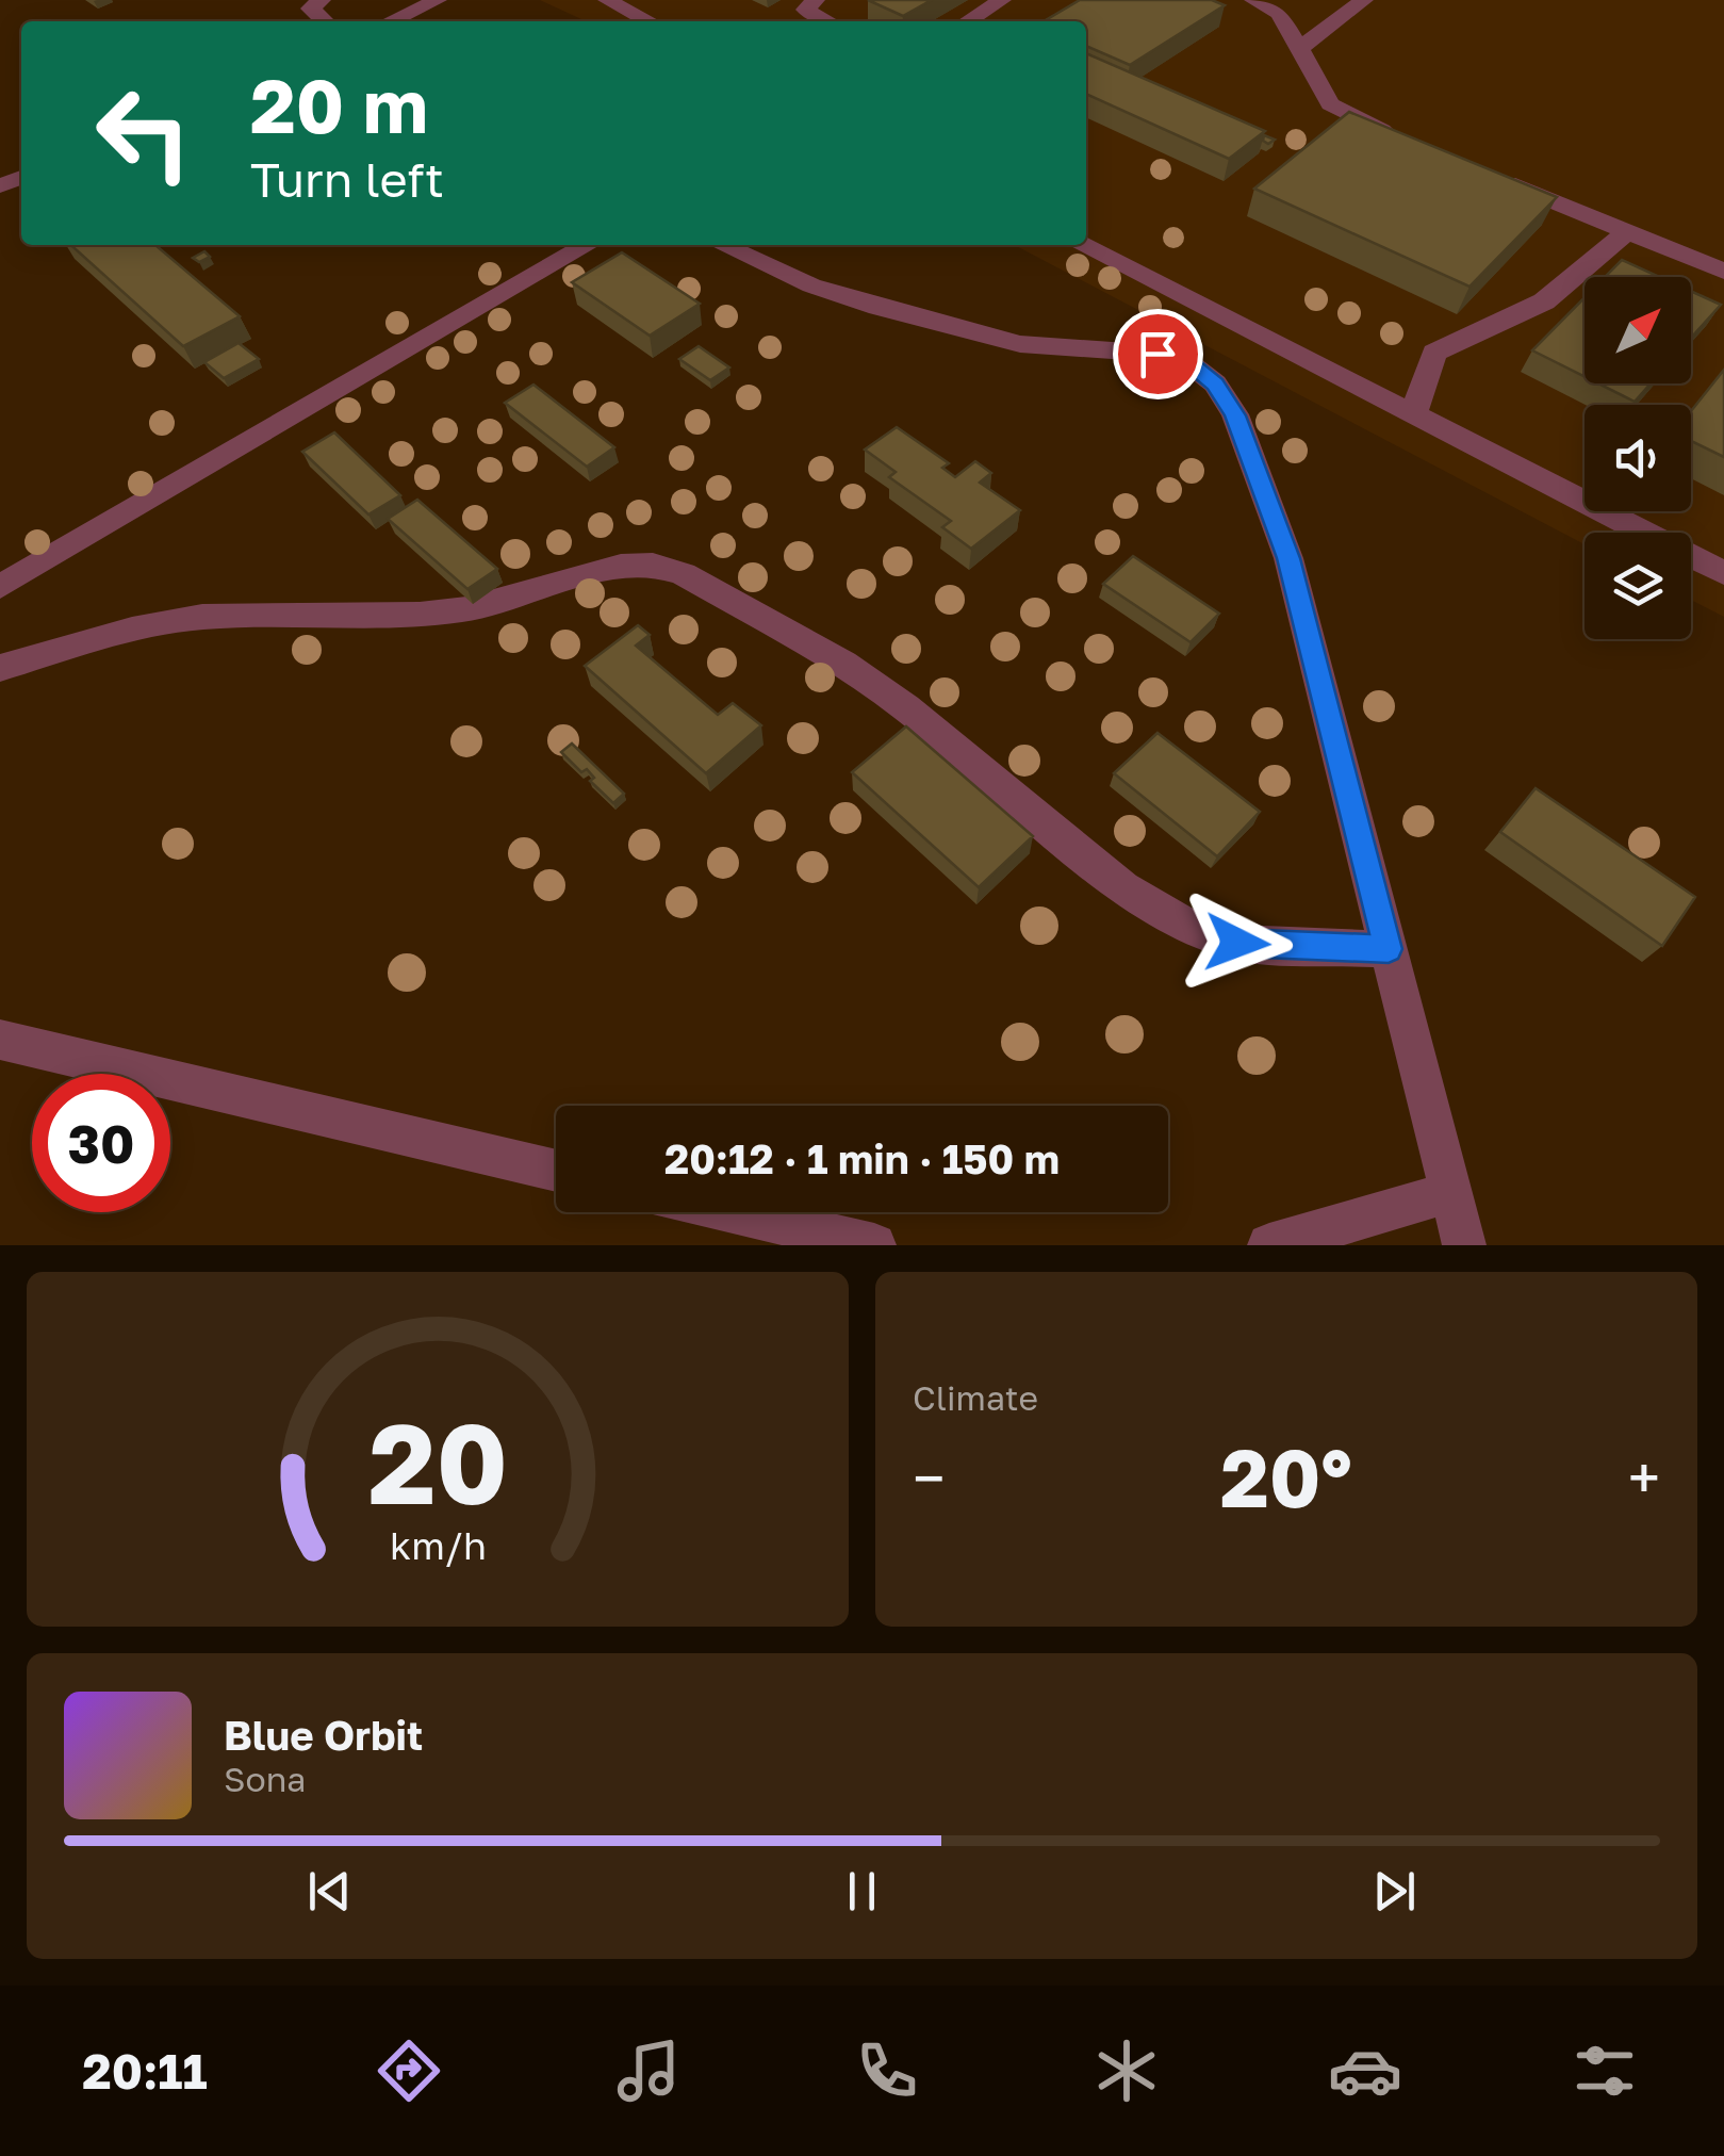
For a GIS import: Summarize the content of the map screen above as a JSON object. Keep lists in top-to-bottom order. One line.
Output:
{"north":"top right","page":{"turn":["20 m","Turn left"],"limit":"30","trip":"20:12 · 1 min · 150 m","tile":"Climate","heat":["−","20°","+"],"song":["Blue Orbit","Sona"],"tabs":"20:11","gauge":["20","km/h"]}}
